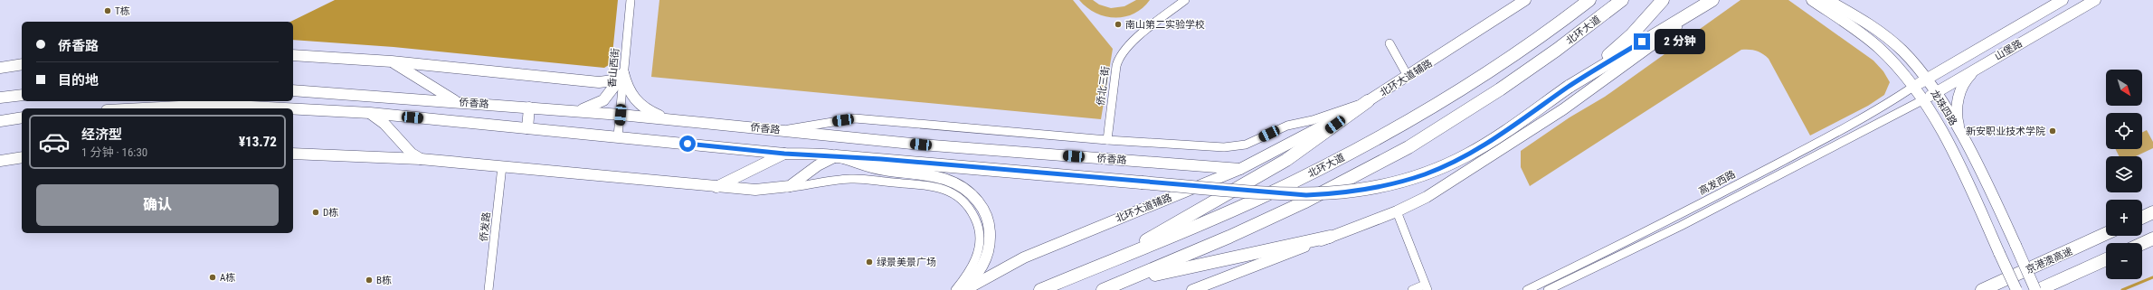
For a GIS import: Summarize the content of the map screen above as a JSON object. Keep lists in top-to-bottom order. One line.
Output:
{"streets":{"highway":["北环大道","京港澳高速"],"main road":["山堡路","北环大道辅路","侨香路","龙珠四路"],"street":["香山西街","侨北三街","高发西路","侨发路"]},"crossings":[["山堡路","龙珠四路"],["山堡路","高发西路"],["香山西街","侨香路"],["北环大道辅路","侨香路"],["龙珠四路","高发西路"]],"places":["T栋","南山第二实验学校","新安职业技术学院","D栋","绿景美景广场","A栋","B栋"],"north":"bottom right","page":{"banner":["侨香路","目的地"],"bubble":"2 分钟","map_buttons":["+","−"],"list":[{"name":"经济型","note":"1 分钟 · 16:30","value":"¥13.72"}],"buttons":"确认"}}
